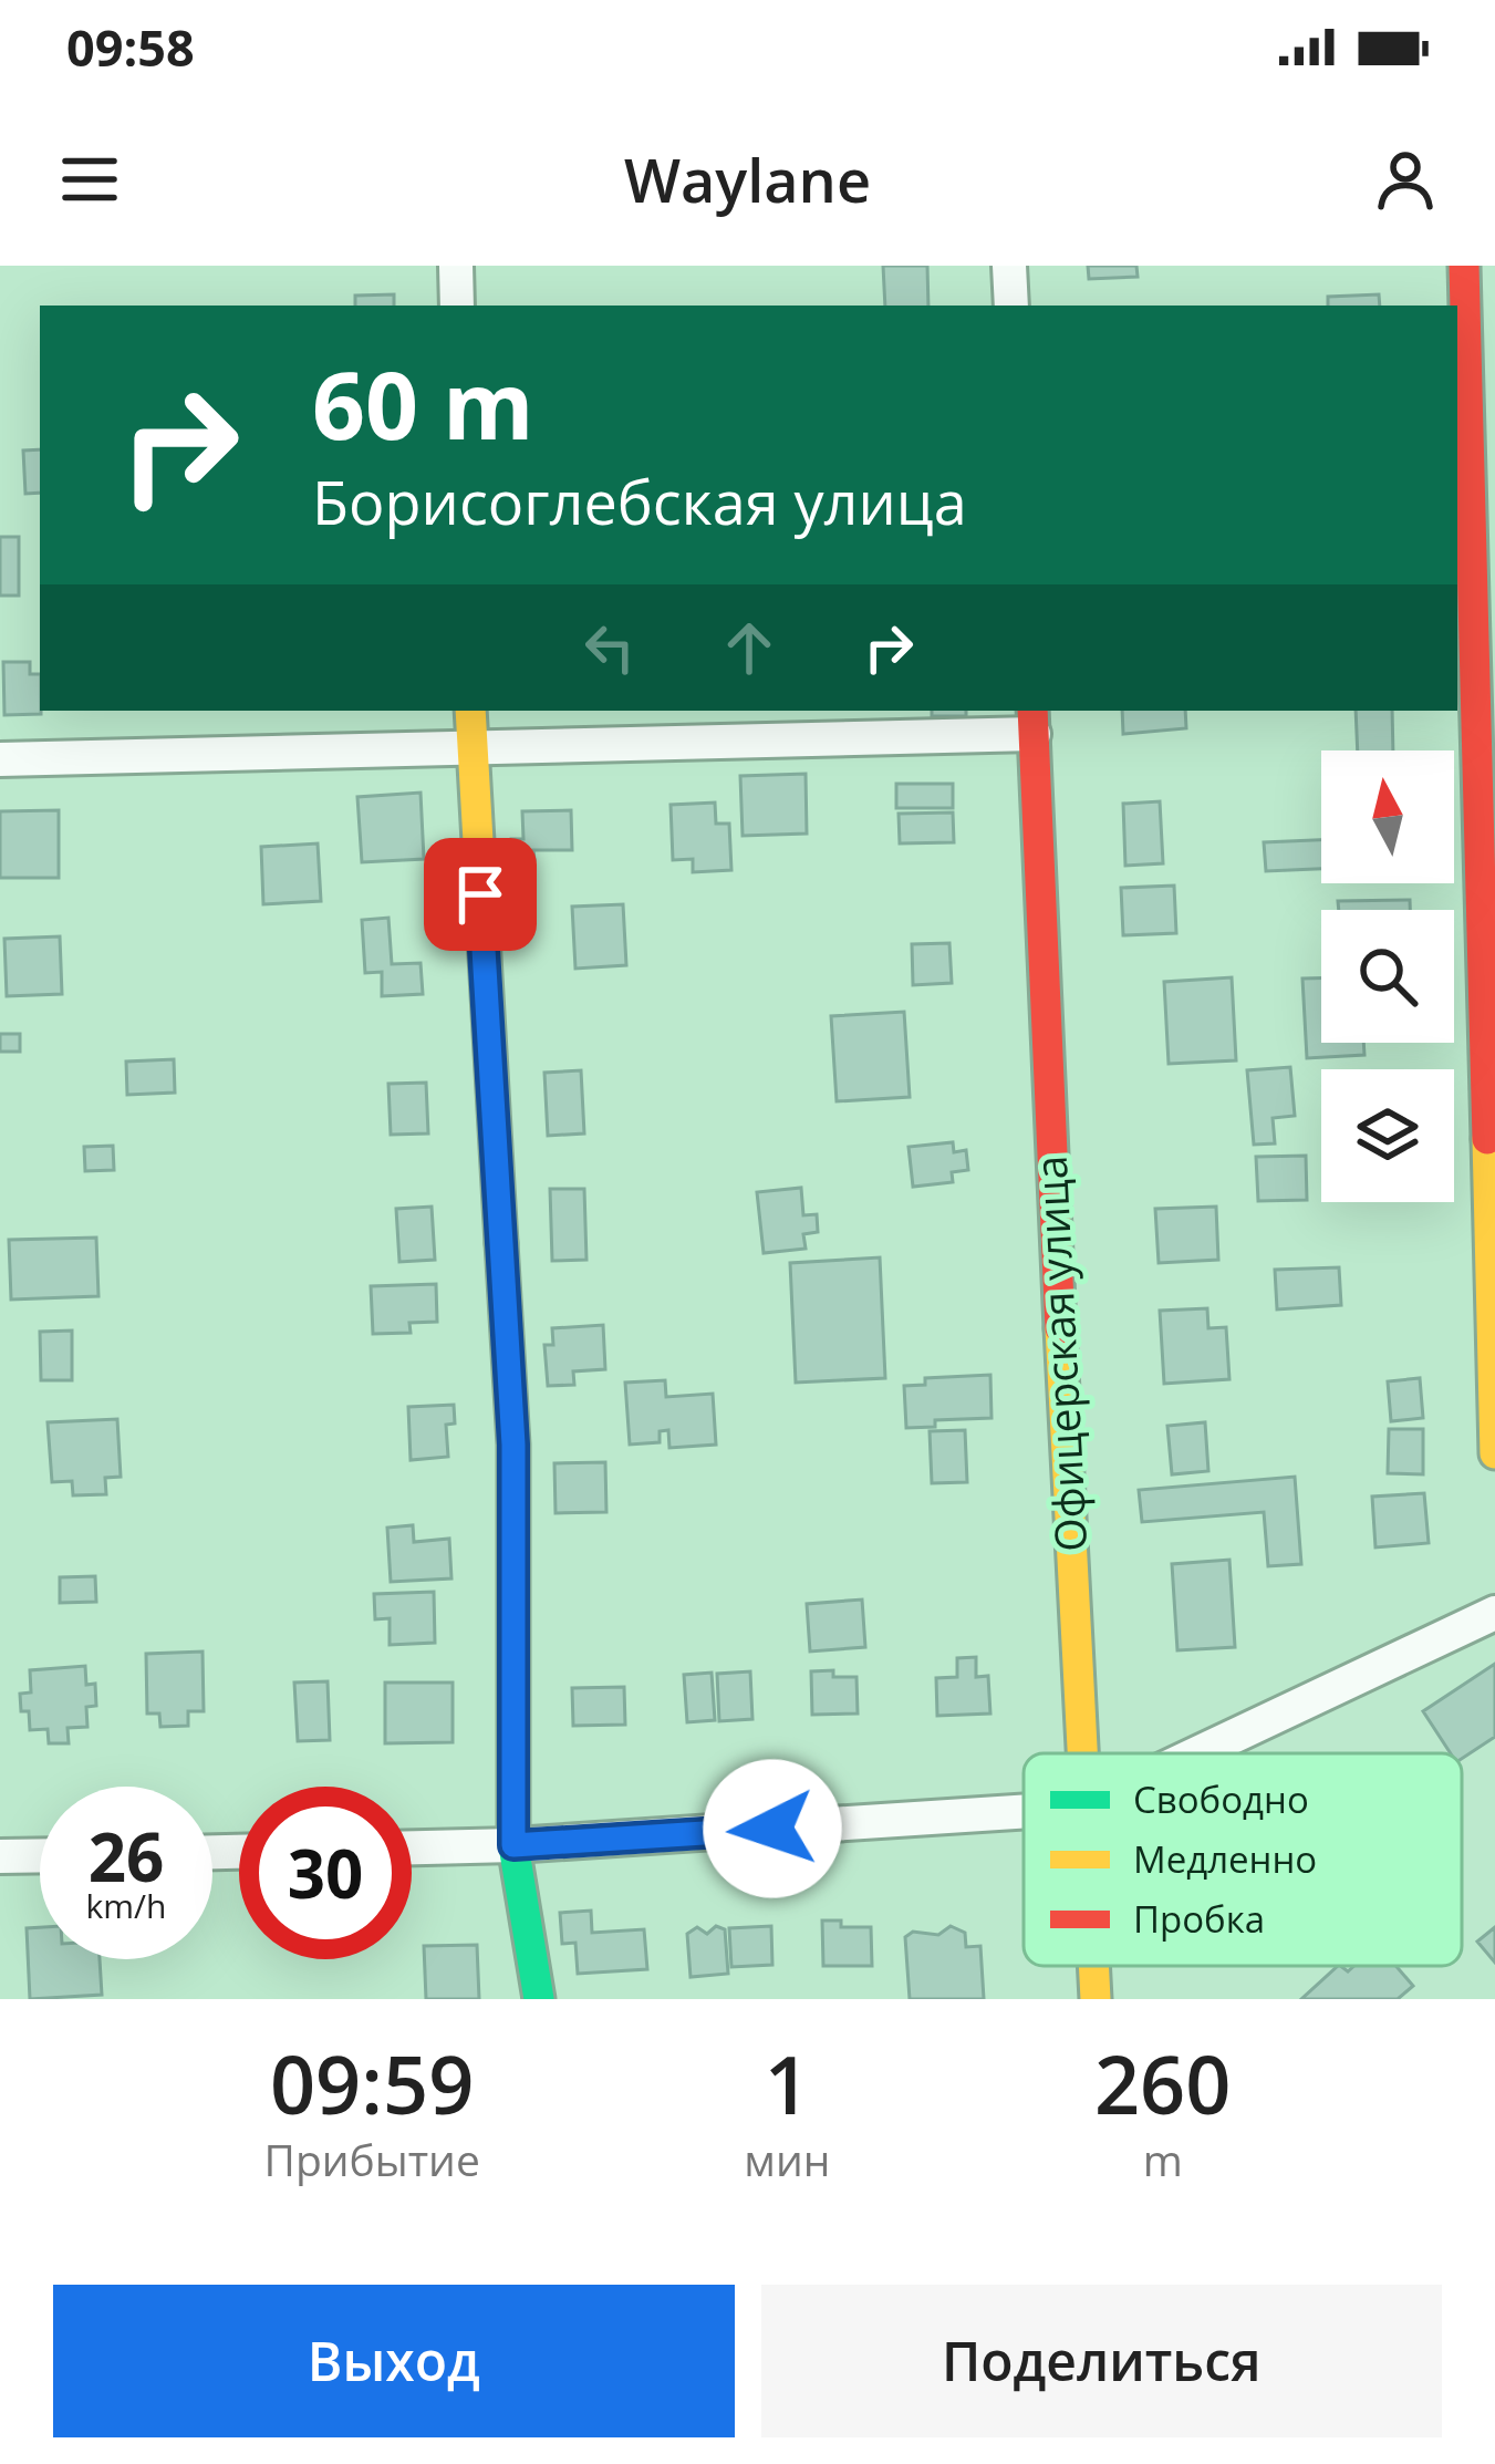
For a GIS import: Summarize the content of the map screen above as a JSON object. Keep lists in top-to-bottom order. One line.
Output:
{"streets":{"street":["Офицерская улица"]},"legend":["Свободно","Медленно","Пробка"],"north":"top","page":{"status":"09:58","header":"Waylane","turn":["60 m","Борисоглебская улица"],"speed":"26 km/h","limit":"30","eta":["09:59","Прибытие","1","мин","260","m"],"buttons":["Выход","Поделиться"]}}
